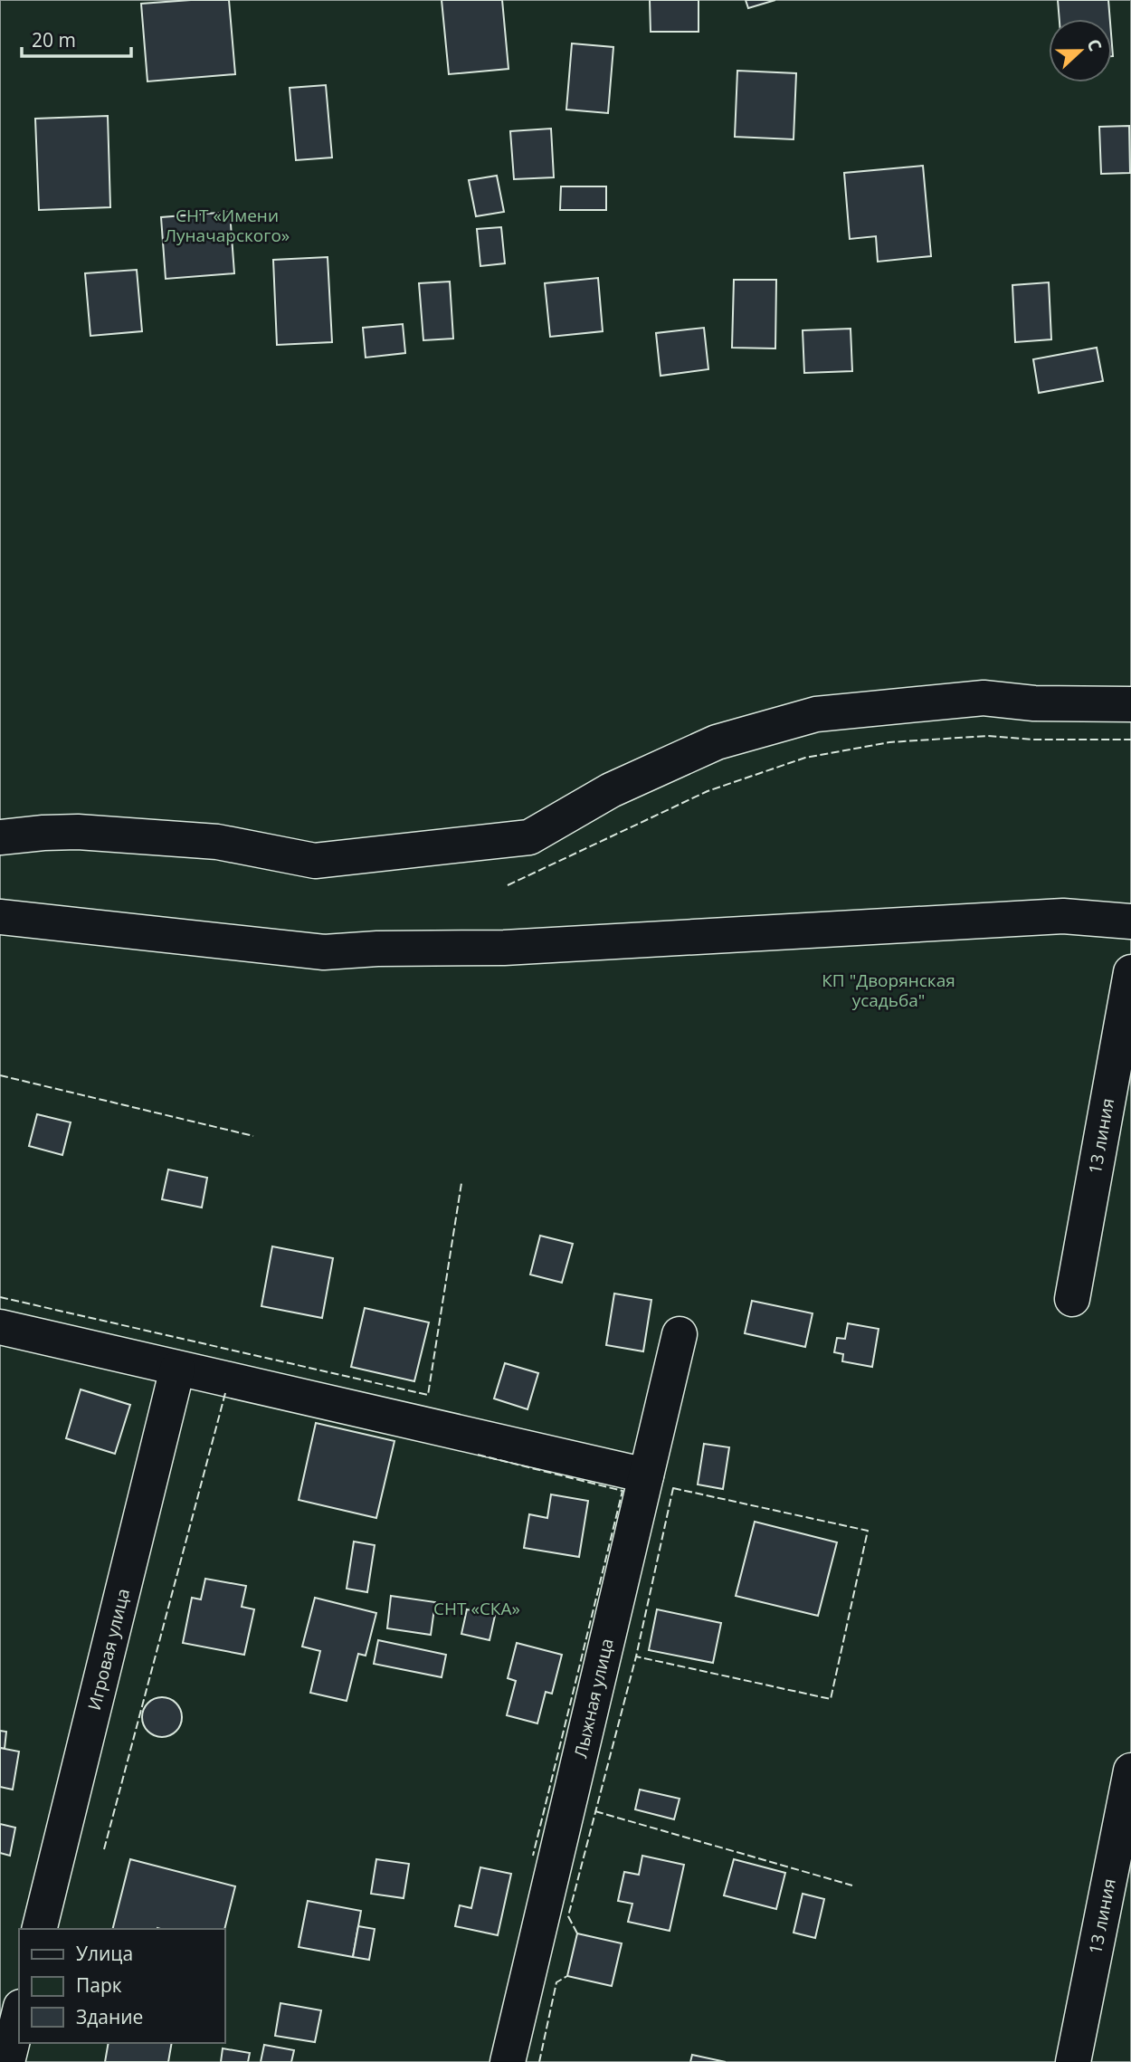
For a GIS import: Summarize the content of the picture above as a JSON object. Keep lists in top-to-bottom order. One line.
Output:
{"streets":{"street":["13 линия","Игровая улица","Лыжная улица"]},"parks":["СНТ «Имени Луначарского»","КП \"Дворянская усадьба\"","СНТ «СКА»"],"legend":["Улица","Парк","Здание"],"scale_bar":"20 m","north":"right"}
